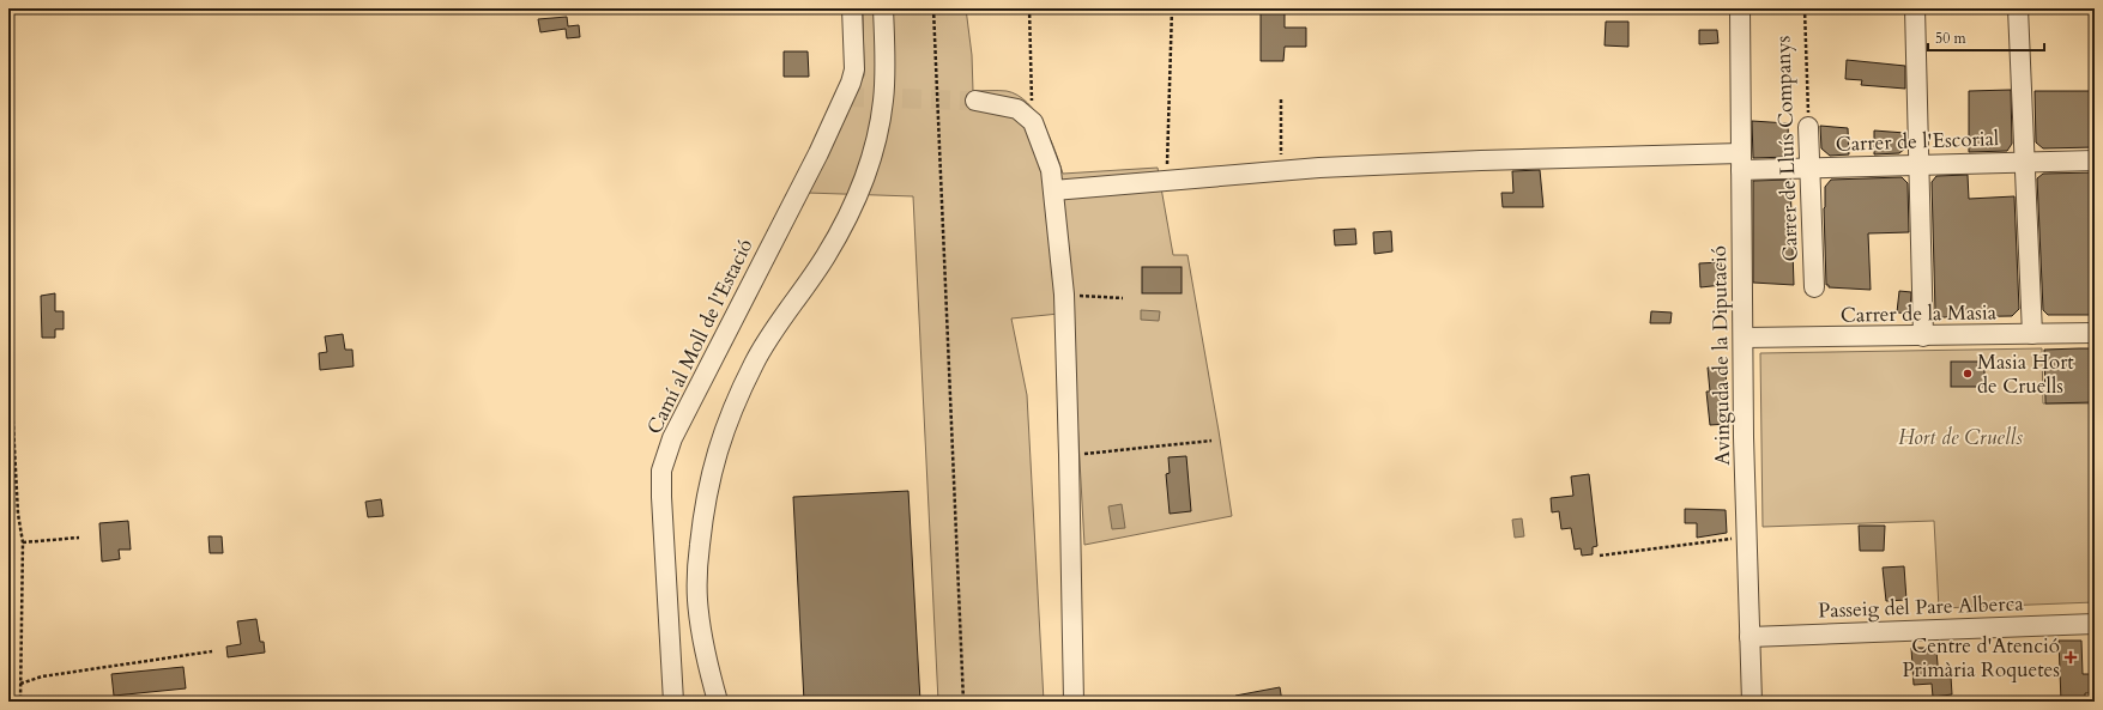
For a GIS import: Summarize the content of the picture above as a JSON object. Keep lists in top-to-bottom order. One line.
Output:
{"streets":{"street":["Carrer de l'Escorial","Carrer de Lluís Companys","Carrer de la Masia","Camí al Moll de l'Estació","Avinguda de la Diputació","Passeig del Pare Alberca"]},"crossings":[["Carrer de l'Escorial","Carrer de Lluís Companys"],["Carrer de l'Escorial","Avinguda de la Diputació"],["Carrer de la Masia","Avinguda de la Diputació"],["Avinguda de la Diputació","Passeig del Pare Alberca"]],"parks":["Hort de Cruells"],"places":{"other":["Masia Hort de Cruells"],"health":["Centre d'Atenció Primària Roquetes"]},"scale_bar":"50 m"}
